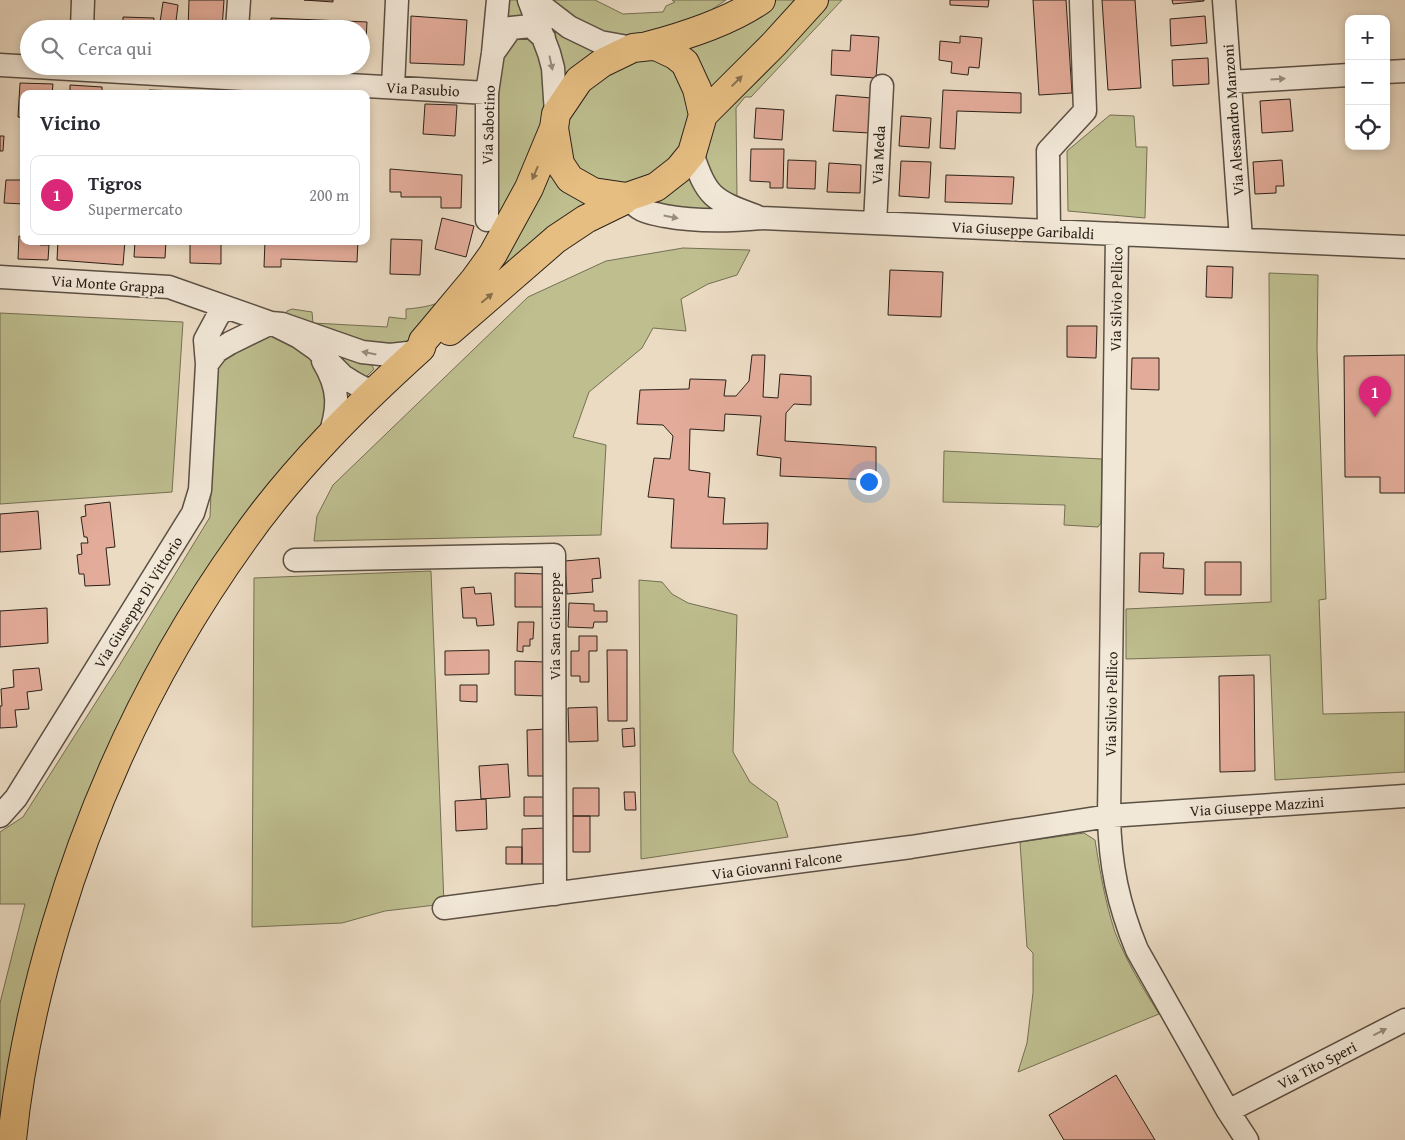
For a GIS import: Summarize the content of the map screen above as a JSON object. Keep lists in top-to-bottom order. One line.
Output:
{"streets":{"street":["Via Pasubio","Via Alessandro Manzoni","Via Sabotino","Via Meda","Via Giuseppe Garibaldi","Via Monte Grappa","Via Silvio Pellico","Via Giuseppe Di Vittorio","Via San Giuseppe","Via Giuseppe Mazzini","Via Giovanni Falcone","Via Tito Speri"]},"crossings":[["Via Pasubio","Via Sabotino"],["Via Alessandro Manzoni","Via Giuseppe Garibaldi"],["Via Meda","Via Giuseppe Garibaldi"],["Via Giuseppe Garibaldi","Via Silvio Pellico"],["Via Monte Grappa","Via Giuseppe Di Vittorio"],["Via Silvio Pellico","Via Giuseppe Mazzini"],["Via Silvio Pellico","Via Giovanni Falcone"],["Via Silvio Pellico","Via Tito Speri"],["Via San Giuseppe","Via Giovanni Falcone"],["Via Giuseppe Mazzini","Via Giovanni Falcone"]],"one_way":["Via Tito Speri"],"page":{"map_buttons":["+","−"],"search":"Cerca qui","heading":"Vicino","list":[{"mark":"1","name":"Tigros","note":"Supermercato","value":"200 m"}],"pins":"1"}}
